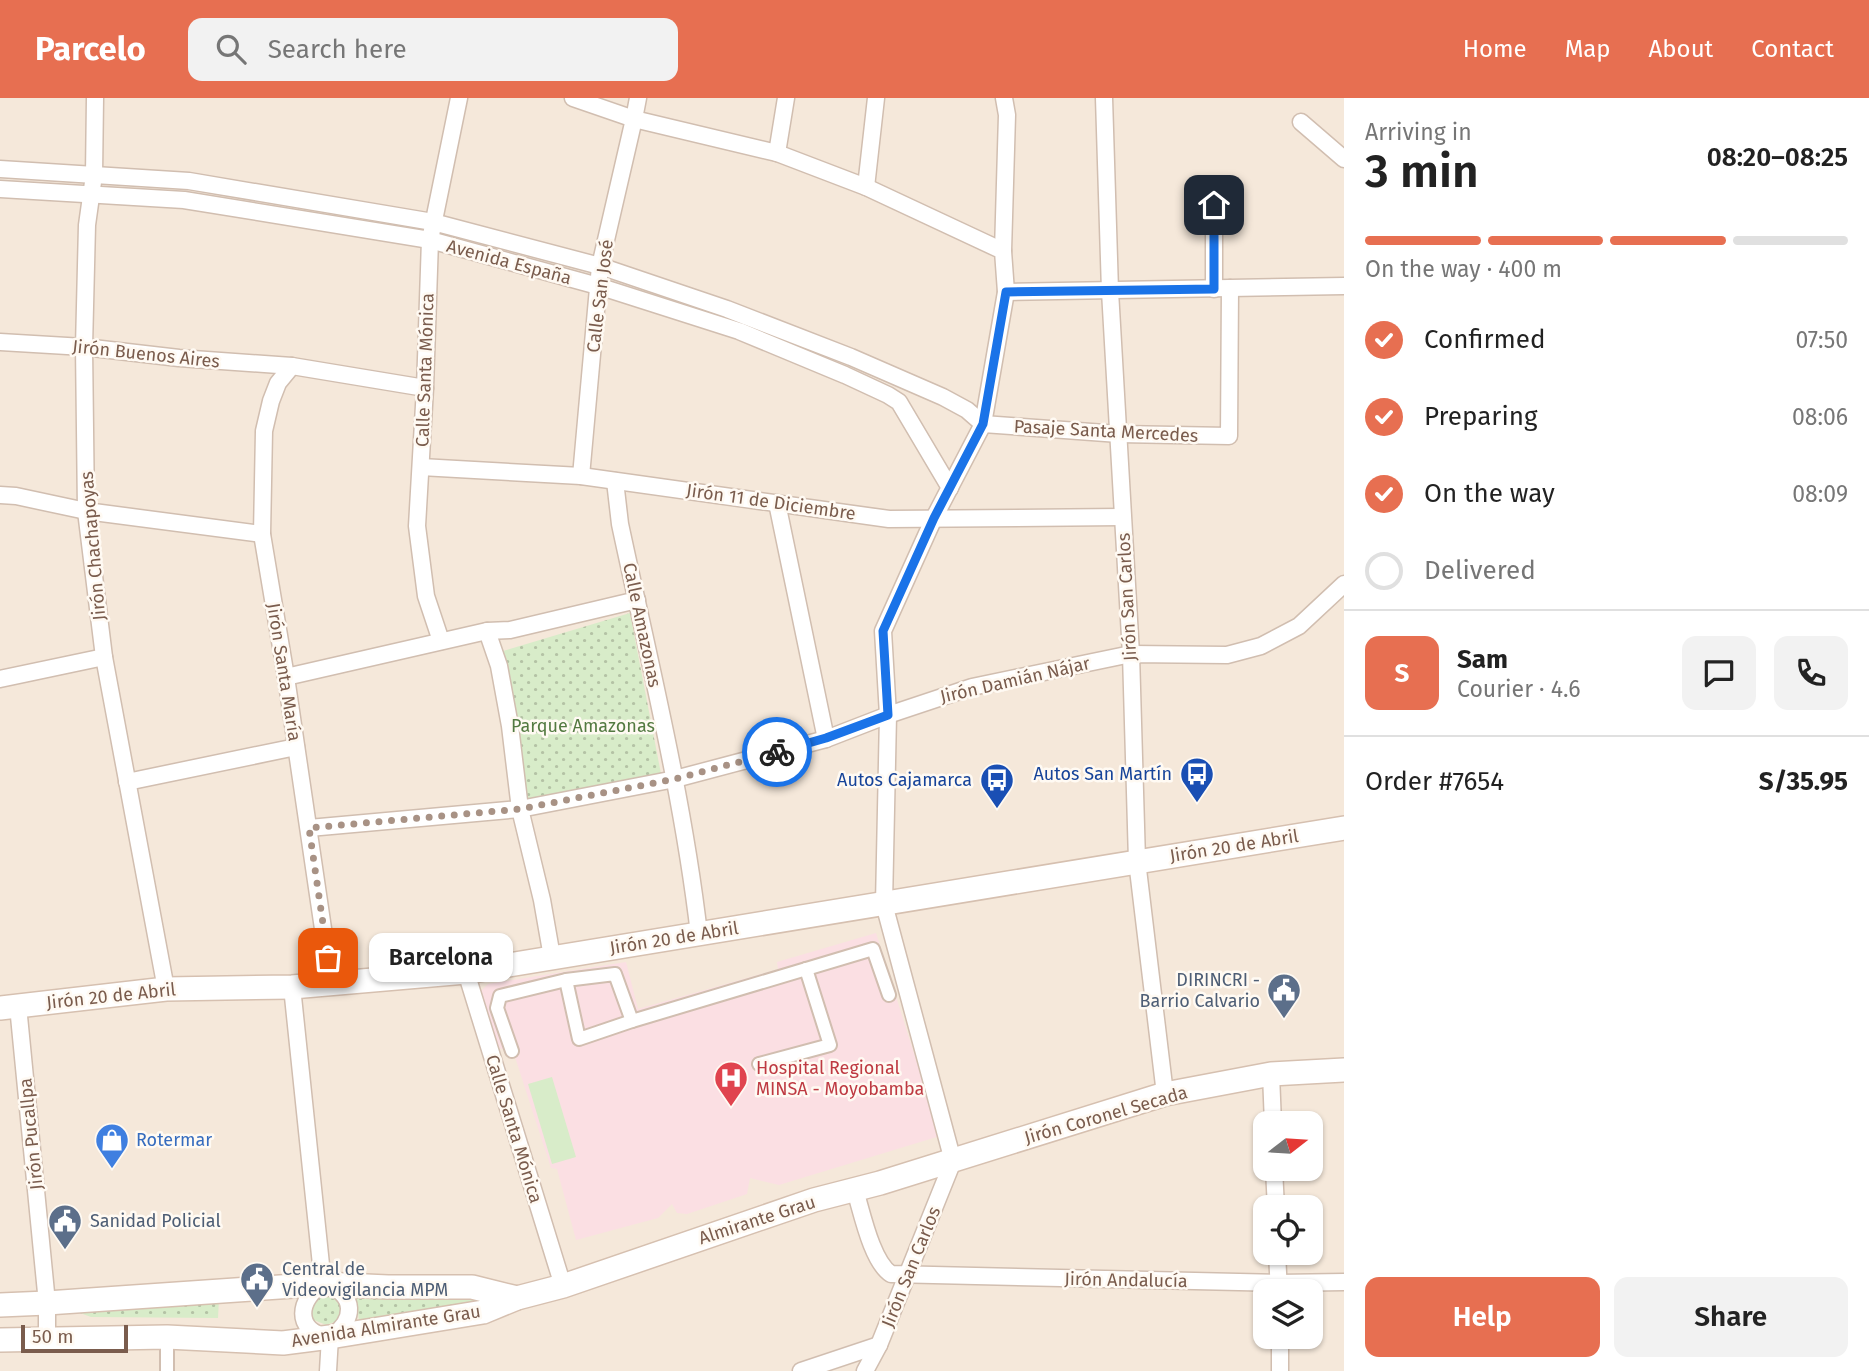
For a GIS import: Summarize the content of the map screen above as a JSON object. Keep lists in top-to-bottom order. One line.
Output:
{"streets":{"main road":["Jirón 20 de Abril","Jirón Coronel Secada","Almirante Grau","Avenida Almirante Grau"],"street":["Avenida España","Calle San José","Jirón Buenos Aires","Calle Santa Mónica","Pasaje Santa Mercedes","Jirón 11 de Diciembre","Jirón Chachapoyas","Jirón San Carlos","Calle Amazonas","Jirón Santa María","Jirón Damián Nájar","Jirón Pucallpa","Jirón Andalucía"]},"crossings":[["Avenida España","Calle San José"],["Avenida España","Calle Santa Mónica"],["Avenida España","Pasaje Santa Mercedes"],["Avenida España","Jirón Chachapoyas"],["Calle San José","Jirón 11 de Diciembre"],["Jirón Buenos Aires","Calle Santa Mónica"],["Jirón Buenos Aires","Jirón Chachapoyas"],["Jirón Buenos Aires","Jirón Santa María"],["Calle Santa Mónica","Jirón 11 de Diciembre"],["Calle Santa Mónica","Jirón 20 de Abril"],["Calle Santa Mónica","Almirante Grau"],["Calle Santa Mónica","Avenida Almirante Grau"],["Pasaje Santa Mercedes","Jirón San Carlos"],["Jirón 11 de Diciembre","Jirón San Carlos"],["Jirón 11 de Diciembre","Calle Amazonas"],["Jirón Chachapoyas","Jirón 20 de Abril"],["Jirón San Carlos","Jirón Damián Nájar"],["Jirón San Carlos","Jirón 20 de Abril"],["Jirón San Carlos","Jirón Coronel Secada"],["Jirón San Carlos","Almirante Grau"],["Jirón San Carlos","Jirón Andalucía"],["Calle Amazonas","Jirón Damián Nájar"],["Calle Amazonas","Jirón 20 de Abril"],["Jirón Santa María","Jirón 20 de Abril"],["Jirón 20 de Abril","Jirón Pucallpa"],["Jirón Coronel Secada","Almirante Grau"],["Jirón Pucallpa","Avenida Almirante Grau"],["Almirante Grau","Avenida Almirante Grau"]],"parks":["Parque Amazonas"],"places":{"bus stop":["Autos San Martín","Autos Cajamarca"],"other":["Barcelona"],"public building":["DIRINCRI - Barrio Calvario","Sanidad Policial","Central de Videovigilancia MPM"],"hospital":["Hospital Regional MINSA - Moyobamba"],"shop":["Rotermar"]},"scale_bar":"50 m","north":"right","page":{"header":"Parcelo","search":"Search here","nav":["Home","Map","About","Contact"],"heading":["3 min","Arriving in","08:20–08:25"],"panel":["Sam","Courier · 4.6","Order #7654","S/35.95"],"bar":"On the way · 400 m","list":[["Confirmed","07:50"],["Preparing","08:06"],["On the way","08:09"],"Delivered"],"round":"S","bubble":"Barcelona","buttons":["Help","Share"],"scale":"50 m"}}
